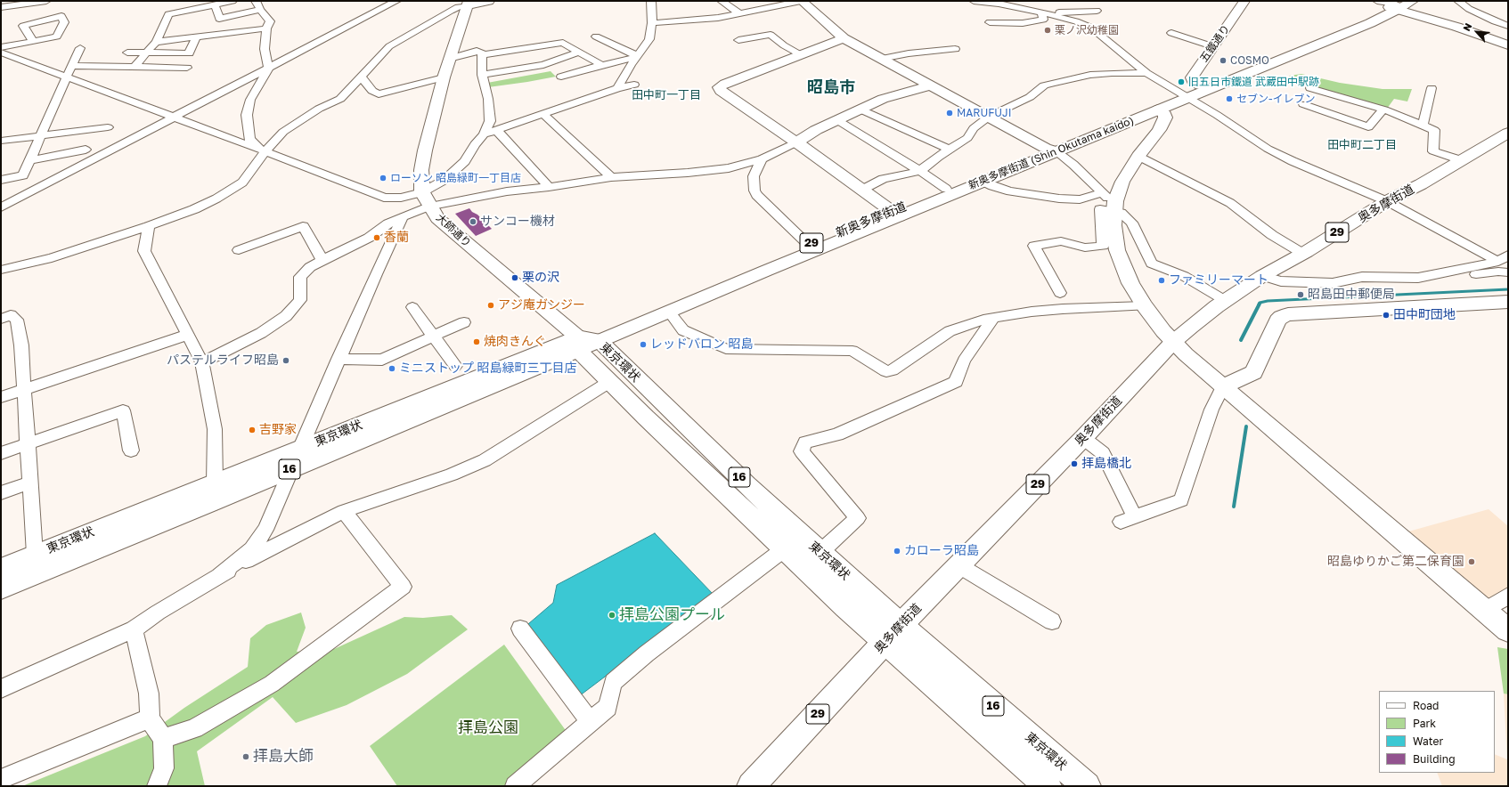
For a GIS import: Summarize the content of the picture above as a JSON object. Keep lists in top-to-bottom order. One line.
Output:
{"streets":{"main road":["五鐵通り","新奥多摩街道 (Shin Okutama kaido)","奥多摩街道","新奥多摩街道","大師通り","29","東京環状","16"]},"crossings":[["五鐵通り","新奥多摩街道 (Shin Okutama kaido)"],["新奥多摩街道 (Shin Okutama kaido)","新奥多摩街道"],["新奥多摩街道 (Shin Okutama kaido)","29"],["奥多摩街道","東京環状"],["新奥多摩街道","大師通り"],["新奥多摩街道","東京環状"],["大師通り","東京環状"],["29","東京環状"]],"districts":["昭島市","田中町一丁目","田中町二丁目"],"parks":["拝島公園"],"places":["栗ノ沢幼稚園","COSMO","旧五日市鐵道 武蔵田中駅跡","セブン-イレブン","MARUFUJI","ローソン 昭島緑町一丁目店","サンコー機材","香蘭","栗の沢","ファミリーマート","昭島田中郵便局","アジ庵ガンジー","田中町団地","焼肉きんぐ","レッドバロン 昭島","パステルライフ昭島","ミニストップ 昭島緑町三丁目店","吉野家","拝島橋北","カローラ昭島","昭島ゆりかご第二保育園","拝島公園プール","拝島大師"],"legend":["Road","Park","Water","Building"],"north":"top left"}
